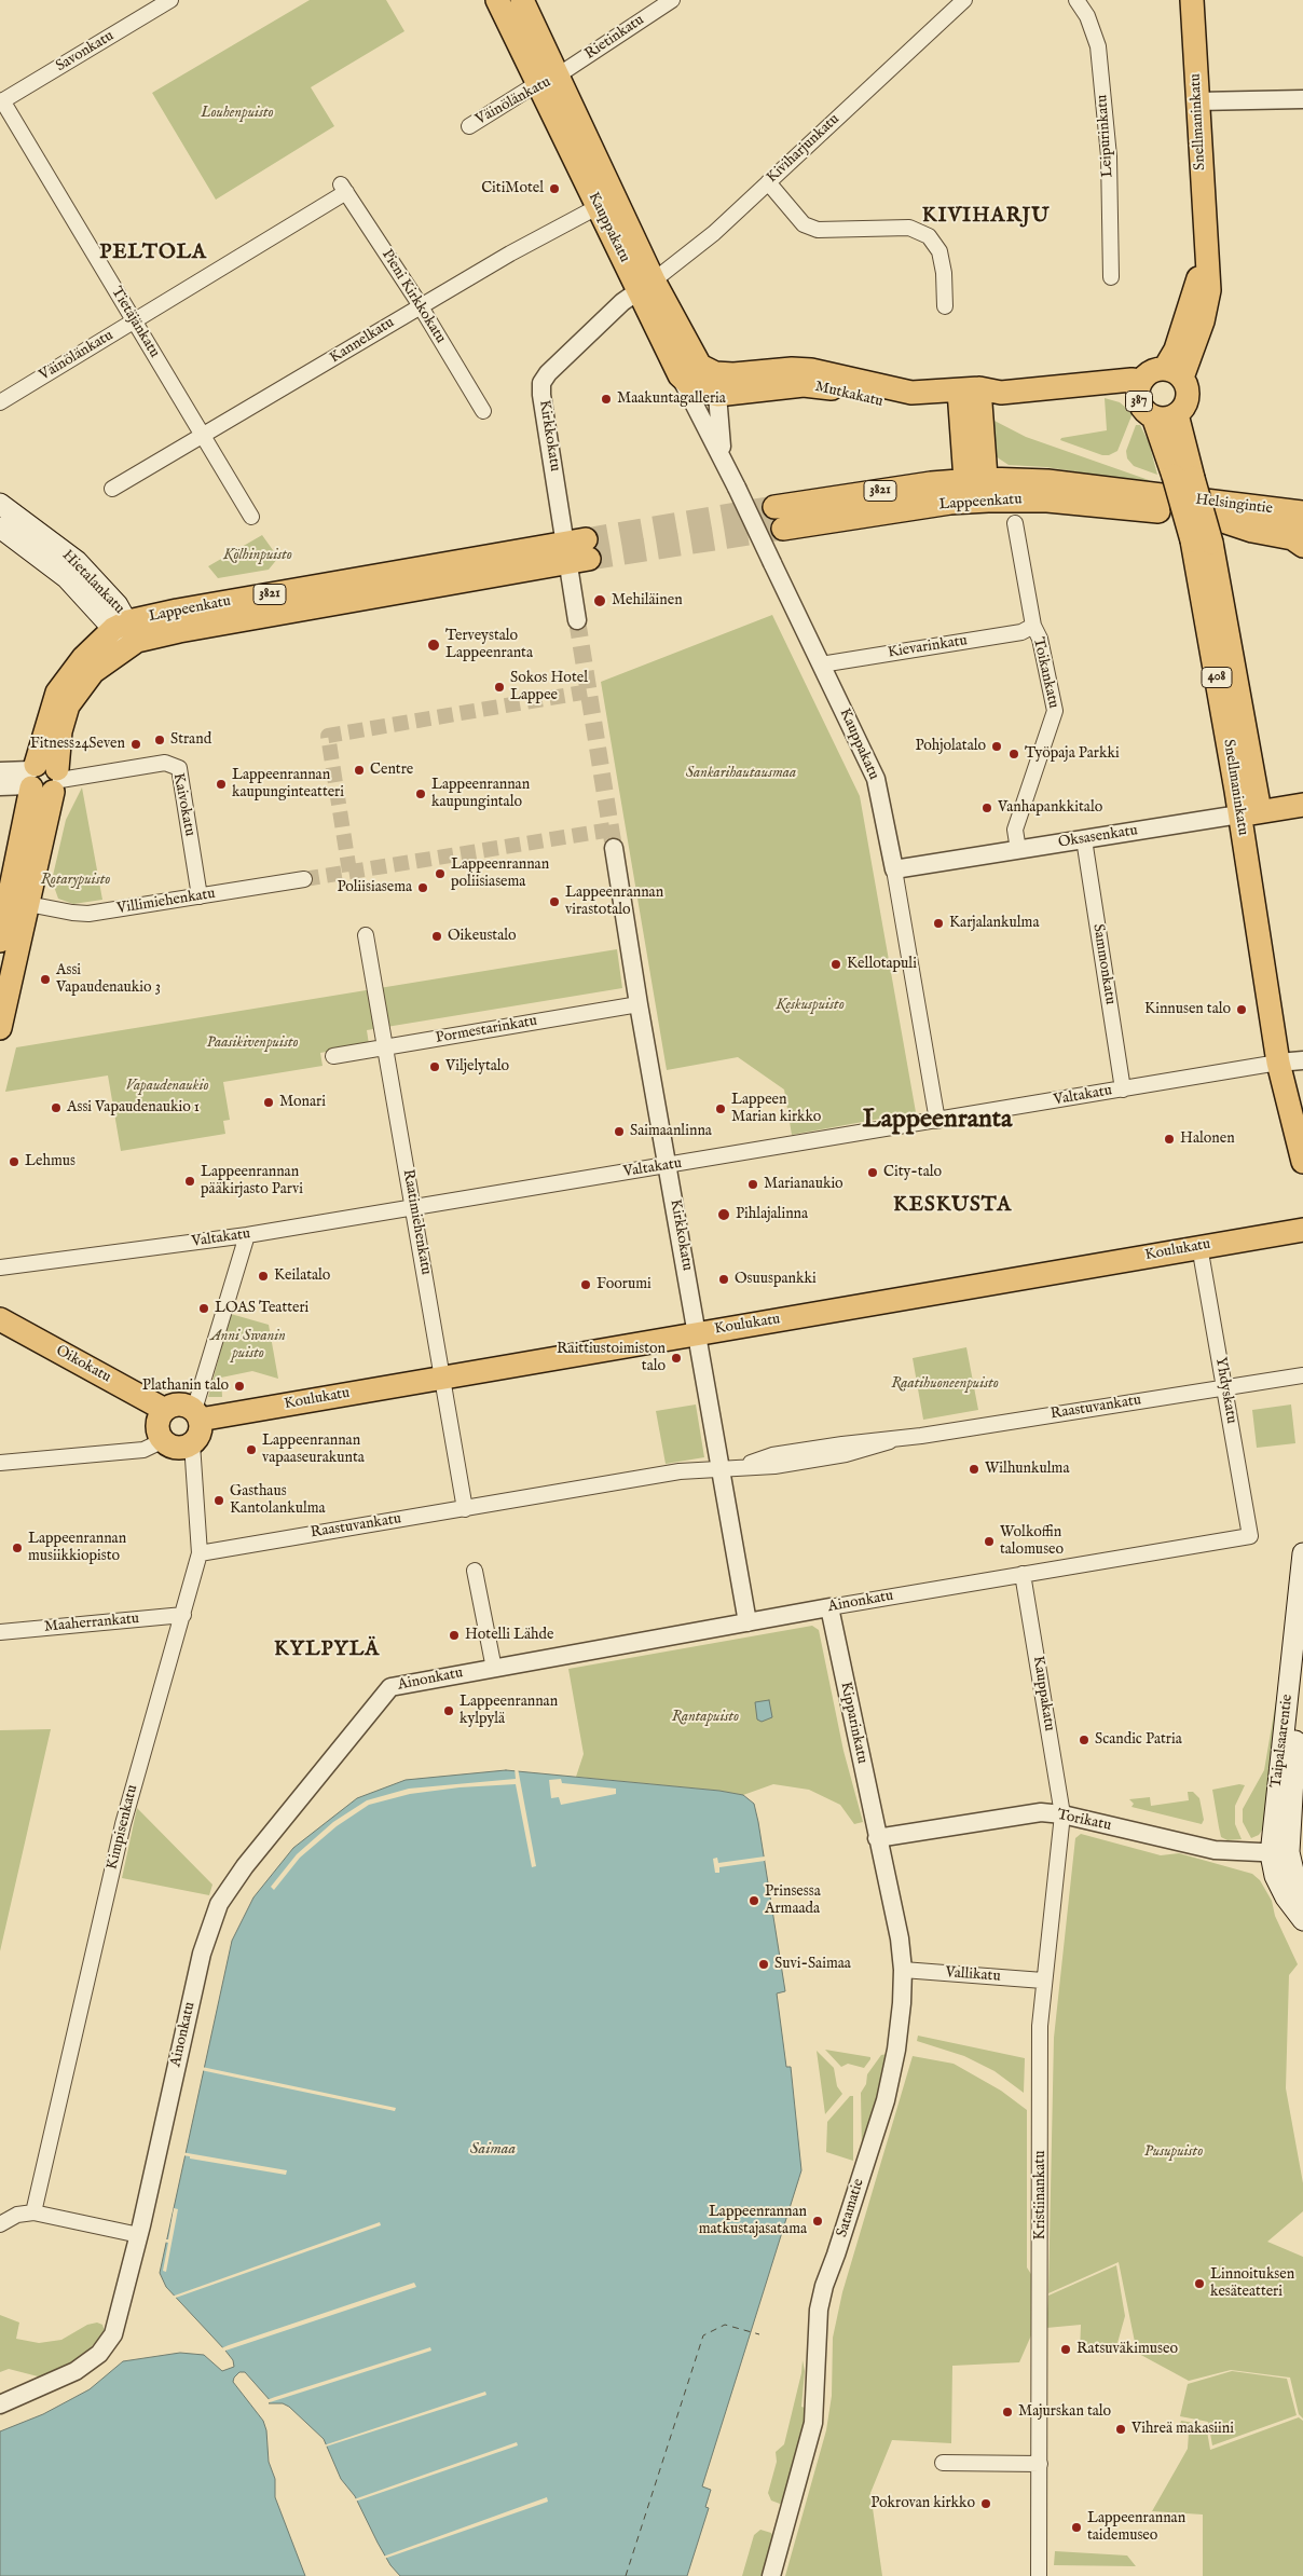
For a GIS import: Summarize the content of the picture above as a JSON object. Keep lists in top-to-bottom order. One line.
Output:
{"streets":{"main road":["Snellmaninkatu","Kauppakatu","Mutkakatu","387","3821","Lappeenkatu","Helsingintie","Hietalankatu","408","Oksasenkatu","Koulukatu","Oikokatu","Taipalsaarentie"],"street":["Rietinkatu","Savonkatu","Väinölänkatu","Leipurinkatu","Kiviharjunkatu","Pieni Kirkkokatu","Tietäjänkatu","Kannelkatu","Kirkkokatu","Kievarinkatu","Toikankatu","Kaivokatu","Villimiehenkatu","Sammonkatu","Pormestarinkatu","Valtakatu","Raatimiehenkatu","Yhdyskatu","Raastuvankatu","Ainonkatu","Maaherrankatu","Kipparinkatu","Torikatu","Kimpisenkatu","Vallikatu","Kristiinankatu","Satamatie"]},"crossings":[["Rietinkatu","Väinölänkatu"],["Rietinkatu","Kauppakatu"],["Savonkatu","Tietäjänkatu"],["Väinölänkatu","Kauppakatu"],["Väinölänkatu","Pieni Kirkkokatu"],["Väinölänkatu","Tietäjänkatu"],["Snellmaninkatu","Mutkakatu"],["Snellmaninkatu","387"],["Snellmaninkatu","Lappeenkatu"],["Snellmaninkatu","Helsingintie"],["Snellmaninkatu","Oksasenkatu"],["Snellmaninkatu","Valtakatu"],["Kiviharjunkatu","Kauppakatu"],["Kiviharjunkatu","Kirkkokatu"],["Kauppakatu","Kannelkatu"],["Kauppakatu","Mutkakatu"],["Kauppakatu","Kirkkokatu"],["Kauppakatu","Kievarinkatu"],["Kauppakatu","Oksasenkatu"],["Kauppakatu","Valtakatu"],["Kauppakatu","Ainonkatu"],["Kauppakatu","Torikatu"],["Kauppakatu","Kristiinankatu"],["Pieni Kirkkokatu","Kannelkatu"],["Tietäjänkatu","Kannelkatu"],["Mutkakatu","387"],["Kirkkokatu","Lappeenkatu"],["Kirkkokatu","Pormestarinkatu"],["Kirkkokatu","Valtakatu"],["Kirkkokatu","Koulukatu"],["Kirkkokatu","Raastuvankatu"],["Kirkkokatu","Ainonkatu"],["Lappeenkatu","Helsingintie"],["Lappeenkatu","Hietalankatu"],["Lappeenkatu","Kaivokatu"],["Lappeenkatu","Villimiehenkatu"],["Kievarinkatu","Toikankatu"],["Toikankatu","Oksasenkatu"],["Kaivokatu","Villimiehenkatu"],["Oksasenkatu","Sammonkatu"],["Sammonkatu","Valtakatu"],["Pormestarinkatu","Raatimiehenkatu"],["Valtakatu","Raatimiehenkatu"],["Raatimiehenkatu","Koulukatu"],["Raatimiehenkatu","Raastuvankatu"],["Koulukatu","Oikokatu"],["Koulukatu","Yhdyskatu"],["Koulukatu","Kimpisenkatu"],["Oikokatu","Kimpisenkatu"],["Yhdyskatu","Raastuvankatu"],["Yhdyskatu","Ainonkatu"],["Raastuvankatu","Kimpisenkatu"],["Ainonkatu","Kipparinkatu"],["Maaherrankatu","Kimpisenkatu"],["Kipparinkatu","Torikatu"],["Kipparinkatu","Satamatie"],["Taipalsaarentie","Torikatu"],["Torikatu","Kristiinankatu"],["Torikatu","Satamatie"],["Vallikatu","Kristiinankatu"],["Vallikatu","Satamatie"]],"districts":["KIVIHARJU","PELTOLA","Lappeenranta","KESKUSTA","KYLPYLÄ"],"water":["Saimaa"],"parks":["Louhenpuisto","Kölhinpuisto","Sankarihautausmaa","Rotarypuisto","Keskuspuisto","Paasikivenpuisto","Vapaudenaukio","Anni Swanin puisto","Raatihuoneenpuisto","Rantapuisto","Pusupuisto"],"places":["CitiMotel","Maakuntagalleria","Mehiläinen","Terveystalo Lappeenranta","Sokos Hotel Lappee","Strand","Fitness24Seven","Pohjolatalo","Työpaja Parkki","Centre","Lappeenrannan kaupunginteatteri","Lappeenrannan kaupungintalo","Vanhapankkitalo","Lappeenrannan poliisiasema","Poliisiasema","Lappeenrannan virastotalo","Karjalankulma","Oikeustalo","Kellotapuli","Assi Vapaudenaukio 3","Kinnusen talo","Viljelytalo","Monari","Assi Vapaudenaukio 1","Lappeen Marian kirkko","Saimaanlinna","Halonen","Lehmus","City-talo","Lappeenrannan pääkirjasto Parvi","Marianaukio","Pihlajalinna","Keilatalo","Osuuspankki","Foorumi","LOAS Teatteri","Raittiustoimiston talo","Plathanin talo","Lappeenrannan vapaaseurakunta","Wilhunkulma","Gasthaus Kantolankulma","Wolkoffin talomuseo","Lappeenrannan musiikkiopisto","Hotelli Lähde","Lappeenrannan kylpylä","Scandic Patria","Prinsessa Armaada","Suvi-Saimaa","Lappeenrannan matkustajasatama","Linnoituksen kesäteatteri","Ratsuväkimuseo","Majurskan talo","Vihreä makasiini","Pokrovan kirkko","Lappeenrannan taidemuseo"]}
